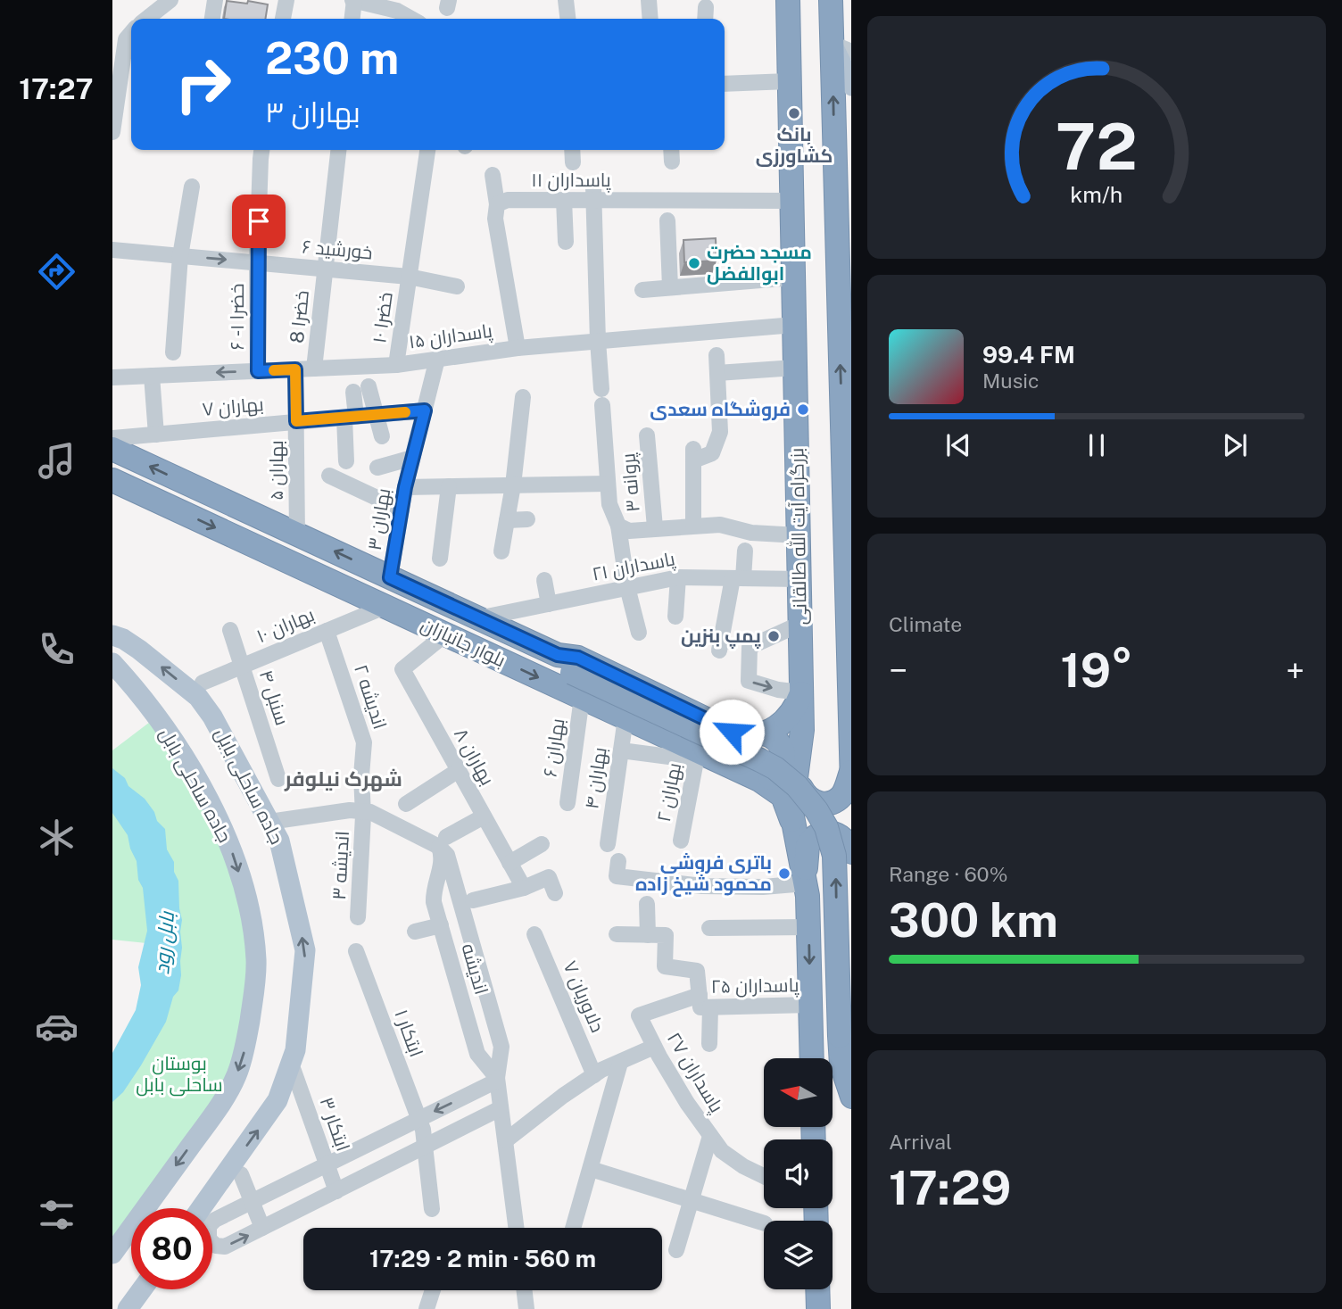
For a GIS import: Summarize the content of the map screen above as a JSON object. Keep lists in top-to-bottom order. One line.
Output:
{"streets":{"highway":["بزرگراه آیت الله طالقانی","بلوار جانبازان"],"main road":["جاده ساحلی بابل","جاده ساحلی بایل"],"street":["پاسداران ١١","خورشید ۶","خضرا ۱ - ۶","خضرا 8","خضرا ۱۰","پاسداران ۱۵","بهاران ۷","بهاران ۵","پروانه ۳","بهاران ۳","پاسداران ۲۱","بهاران ۱۰","اندیشه ۲","سنبل ۴","بهاران ۶","بهاران ۸","بهاران ۴","بهاران ۲","اندیشه ۳","اندیشه","پاسداران ۲۵","دلاوریان ۷","ابتکار ۱","پاسداران ۲۷","ابتکار ۳"]},"crossings":[["پاسداران ١١","بزرگراه آیت الله طالقانی"],["خورشید ۶","خضرا ۱ - ۶"],["خورشید ۶","خضرا 8"],["خورشید ۶","خضرا ۱۰"],["خضرا ۱ - ۶","پاسداران ۱۵"],["خضرا 8","پاسداران ۱۵"],["خضرا ۱۰","پاسداران ۱۵"],["پاسداران ۱۵","بهاران ۵"],["پاسداران ۱۵","بهاران ۳"],["پاسداران ۱۵","بزرگراه آیت الله طالقانی"],["بهاران ۷","بهاران ۵"],["بهاران ۷","بهاران ۳"],["بهاران ۵","بلوار جانبازان"],["بهاران ۳","بلوار جانبازان"],["بزرگراه آیت الله طالقانی","پاسداران ۲۱"],["بزرگراه آیت الله طالقانی","بلوار جانبازان"],["بزرگراه آیت الله طالقانی","پاسداران ۲۵"],["پاسداران ۲۱","بلوار جانبازان"],["بهاران ۱۰","بلوار جانبازان"],["بهاران ۱۰","اندیشه ۲"],["بهاران ۱۰","سنبل ۴"],["بلوار جانبازان","بهاران ۶"],["بلوار جانبازان","بهاران ۸"],["بلوار جانبازان","بهاران ۴"],["بلوار جانبازان","بهاران ۲"],["اندیشه ۲","اندیشه ۳"],["پاسداران ۲۵","پاسداران ۲۷"]],"one_way":["جاده ساحلی بابل","جاده ساحلی بایل"],"districts":["شهرک نیلوفر"],"water":["بابل رود"],"parks":["بوستان ساحلی بابل"],"places":["بانک کشاورزی","مسجد حضرت ابوالفضل","فروشگاه سعدی","پمپ بنزین","باتری فروشی محمود شیخ زاده"],"north":"left","page":{"tabs":"17:27","turn":["230 m","بهاران ۳"],"song":["99.4 FM","Music"],"tile":["Climate",["Range · 60%","300 km"],["Arrival","17:29"]],"heat":["−","19°","+"],"limit":"80","trip":"17:29 · 2 min · 560 m","gauge":["72","km/h"]}}
